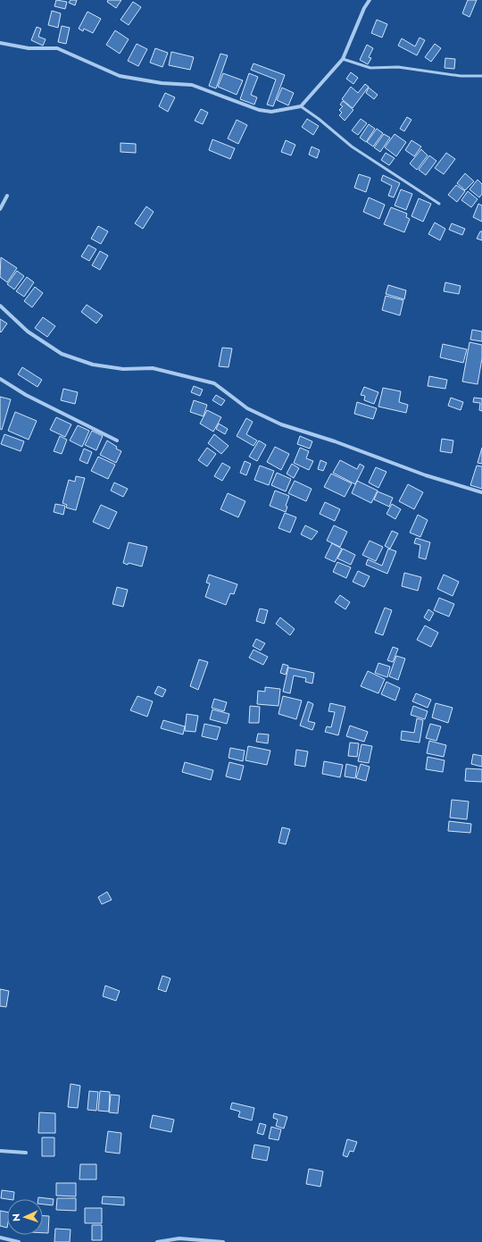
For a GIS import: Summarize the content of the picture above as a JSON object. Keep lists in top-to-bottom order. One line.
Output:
{"north":"left"}
